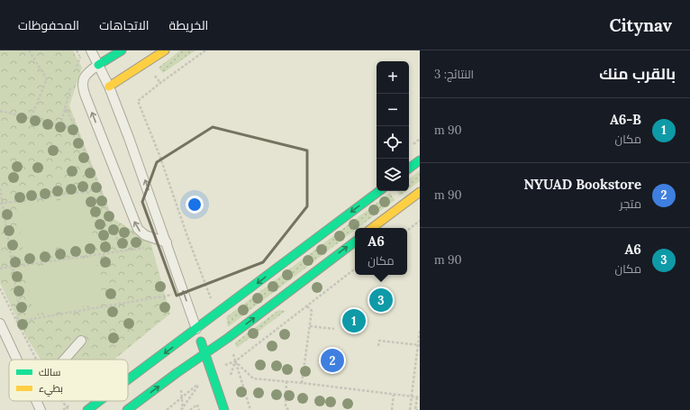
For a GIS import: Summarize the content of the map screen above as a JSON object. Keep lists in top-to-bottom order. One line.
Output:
{"legend":["سالك","بطيء"],"page":{"header":"Citynav","nav":["الخريطة","الاتجاهات","المحفوظات"],"heading":["بالقرب منك","النتائج: 3"],"map_buttons":["+","−"],"list":[{"mark":"1","name":"A6-B","note":"مكان","value":"90 m"},{"mark":"2","name":"NYUAD Bookstore","note":"متجر","value":"90 m"},{"mark":"3","name":"A6","note":"مكان","value":"90 m"}],"popup":["A6","مكان"],"pins":["3","1","2"]}}
